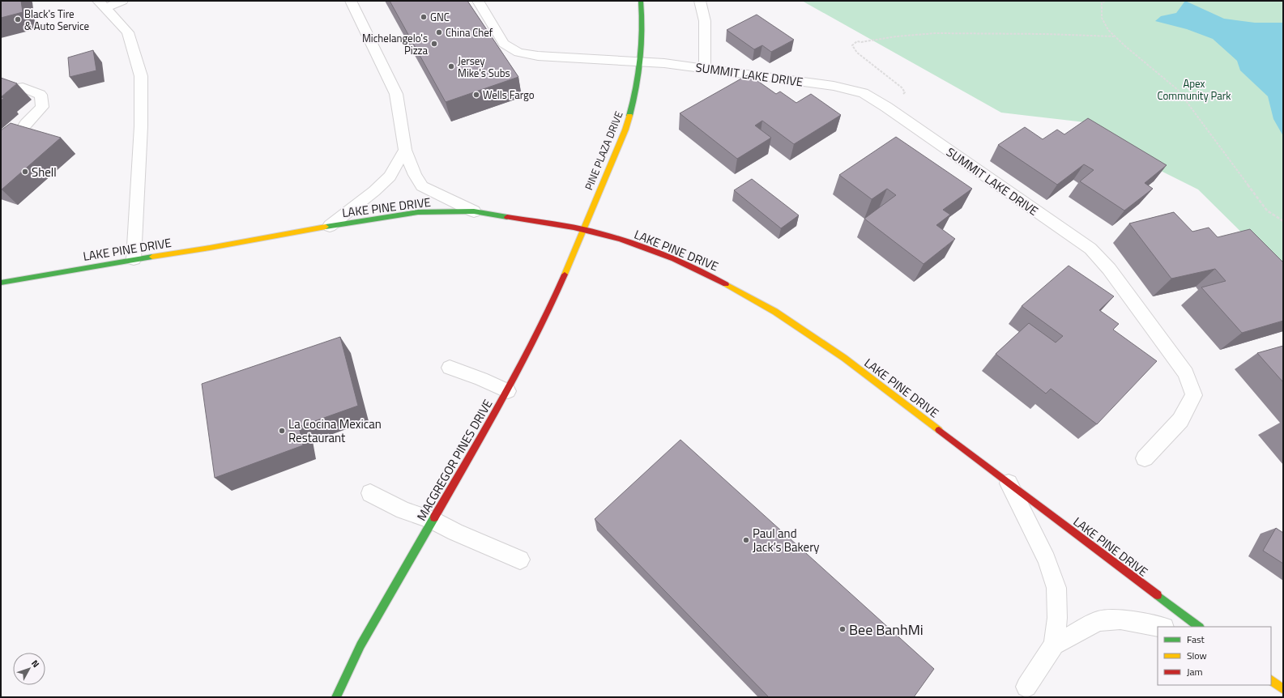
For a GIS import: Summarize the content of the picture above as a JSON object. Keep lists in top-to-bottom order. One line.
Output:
{"streets":{"main road":["PINE PLAZA DRIVE","LAKE PINE DRIVE","MACGREGOR PINES DRIVE"],"lane":["SUMMIT LAKE DRIVE"]},"crossings":[["SUMMIT LAKE DRIVE","PINE PLAZA DRIVE"],["PINE PLAZA DRIVE","LAKE PINE DRIVE"],["PINE PLAZA DRIVE","MACGREGOR PINES DRIVE"],["LAKE PINE DRIVE","MACGREGOR PINES DRIVE"]],"parks":["Apex Community Park"],"places":["GNC","Black's Tire & Auto Service","China Chef","Michelangelo's Pizza","Jersey Mike's Subs","Wells Fargo","Shell","La Cocina Mexican Restaurant","Paul and Jack’s Bakery","Bee BanhMi"],"legend":["Fast","Slow","Jam"],"north":"top right"}
